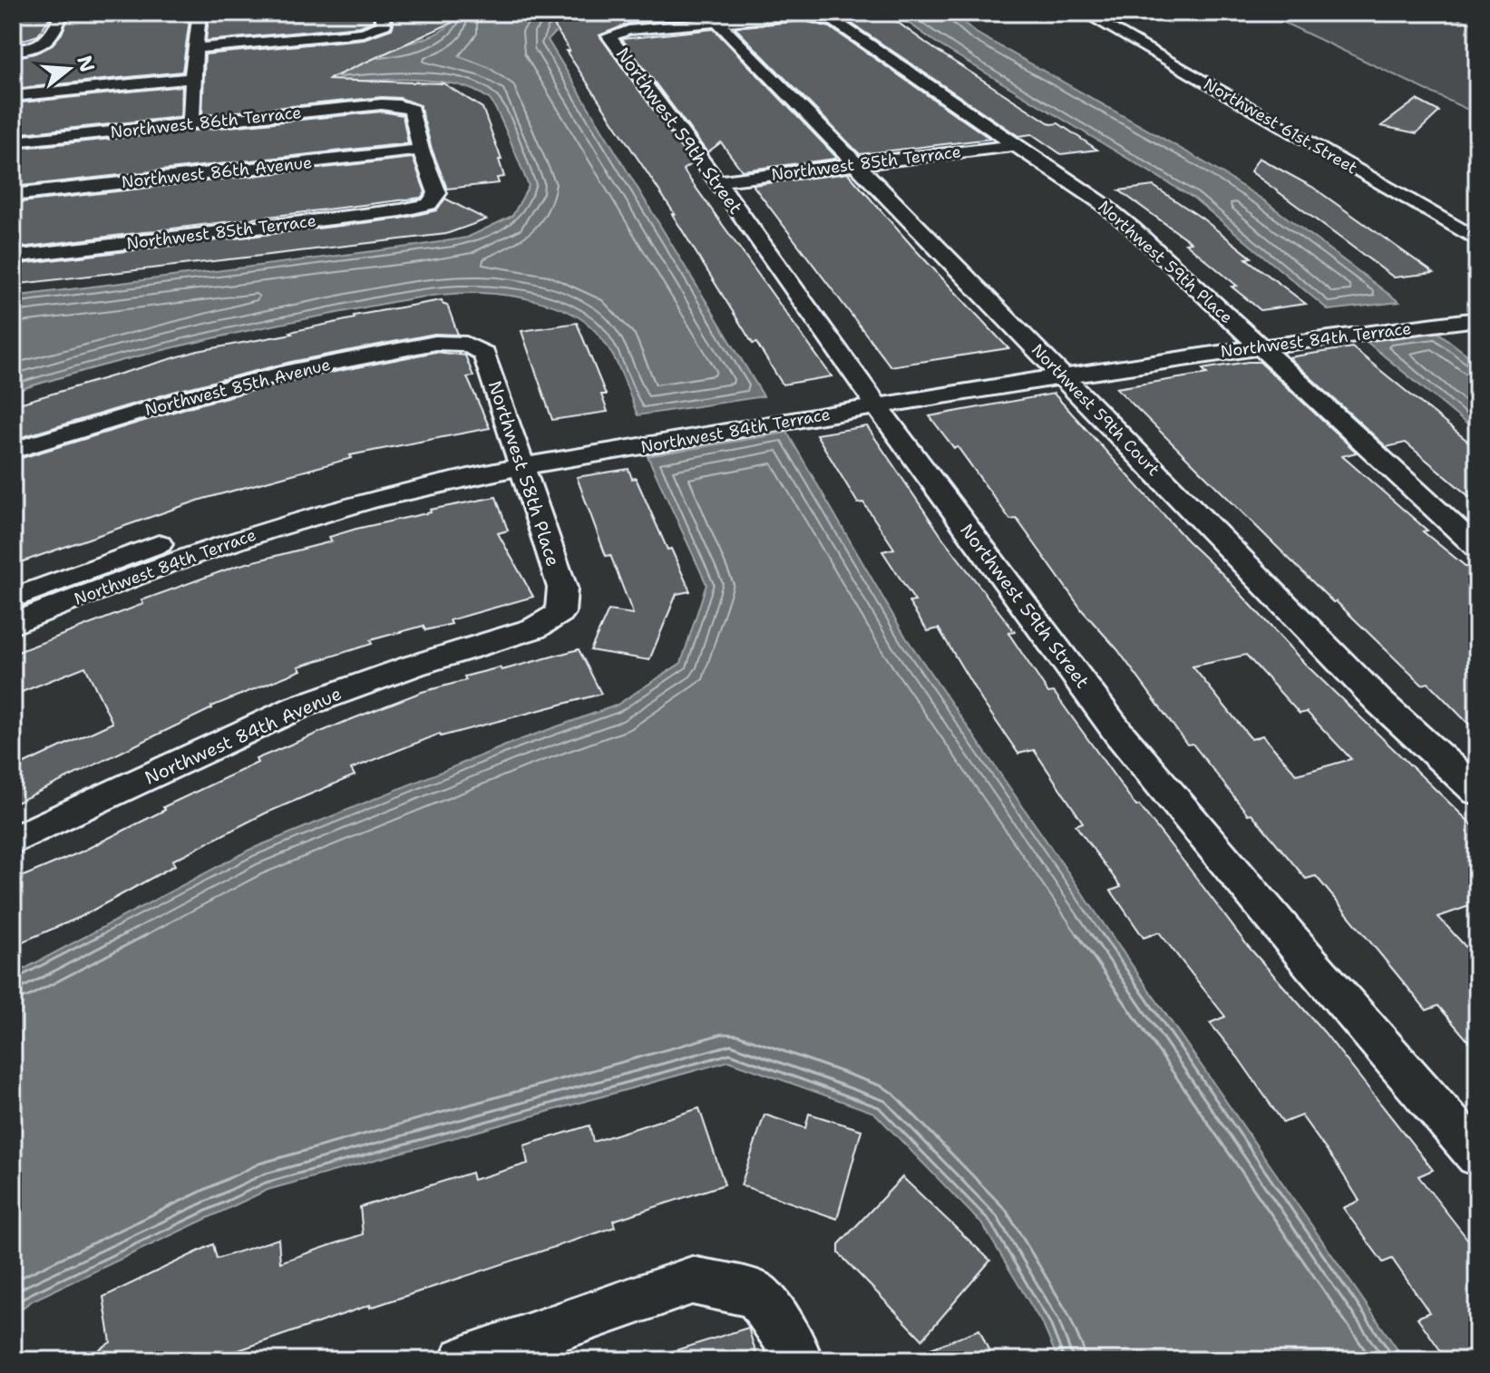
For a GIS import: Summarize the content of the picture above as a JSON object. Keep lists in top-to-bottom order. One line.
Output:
{"streets":{"street":["Northwest 86th Terrace","Northwest 61st Street","Northwest 59th Street","Northwest 85th Terrace","Northwest 86th Avenue","Northwest 59th Place","Northwest 84th Terrace","Northwest 85th Avenue","Northwest 59th Court","Northwest 58th Place","Northwest 84th Avenue"]},"crossings":[["Northwest 86th Terrace","Northwest 85th Terrace"],["Northwest 86th Terrace","Northwest 86th Avenue"],["Northwest 59th Street","Northwest 85th Terrace"],["Northwest 59th Street","Northwest 59th Place"],["Northwest 59th Street","Northwest 84th Terrace"],["Northwest 59th Street","Northwest 59th Court"],["Northwest 85th Terrace","Northwest 86th Avenue"],["Northwest 85th Terrace","Northwest 59th Place"],["Northwest 85th Terrace","Northwest 59th Court"],["Northwest 59th Place","Northwest 84th Terrace"],["Northwest 59th Place","Northwest 59th Court"],["Northwest 84th Terrace","Northwest 59th Court"],["Northwest 84th Terrace","Northwest 58th Place"],["Northwest 85th Avenue","Northwest 58th Place"],["Northwest 58th Place","Northwest 84th Avenue"]],"north":"right"}
